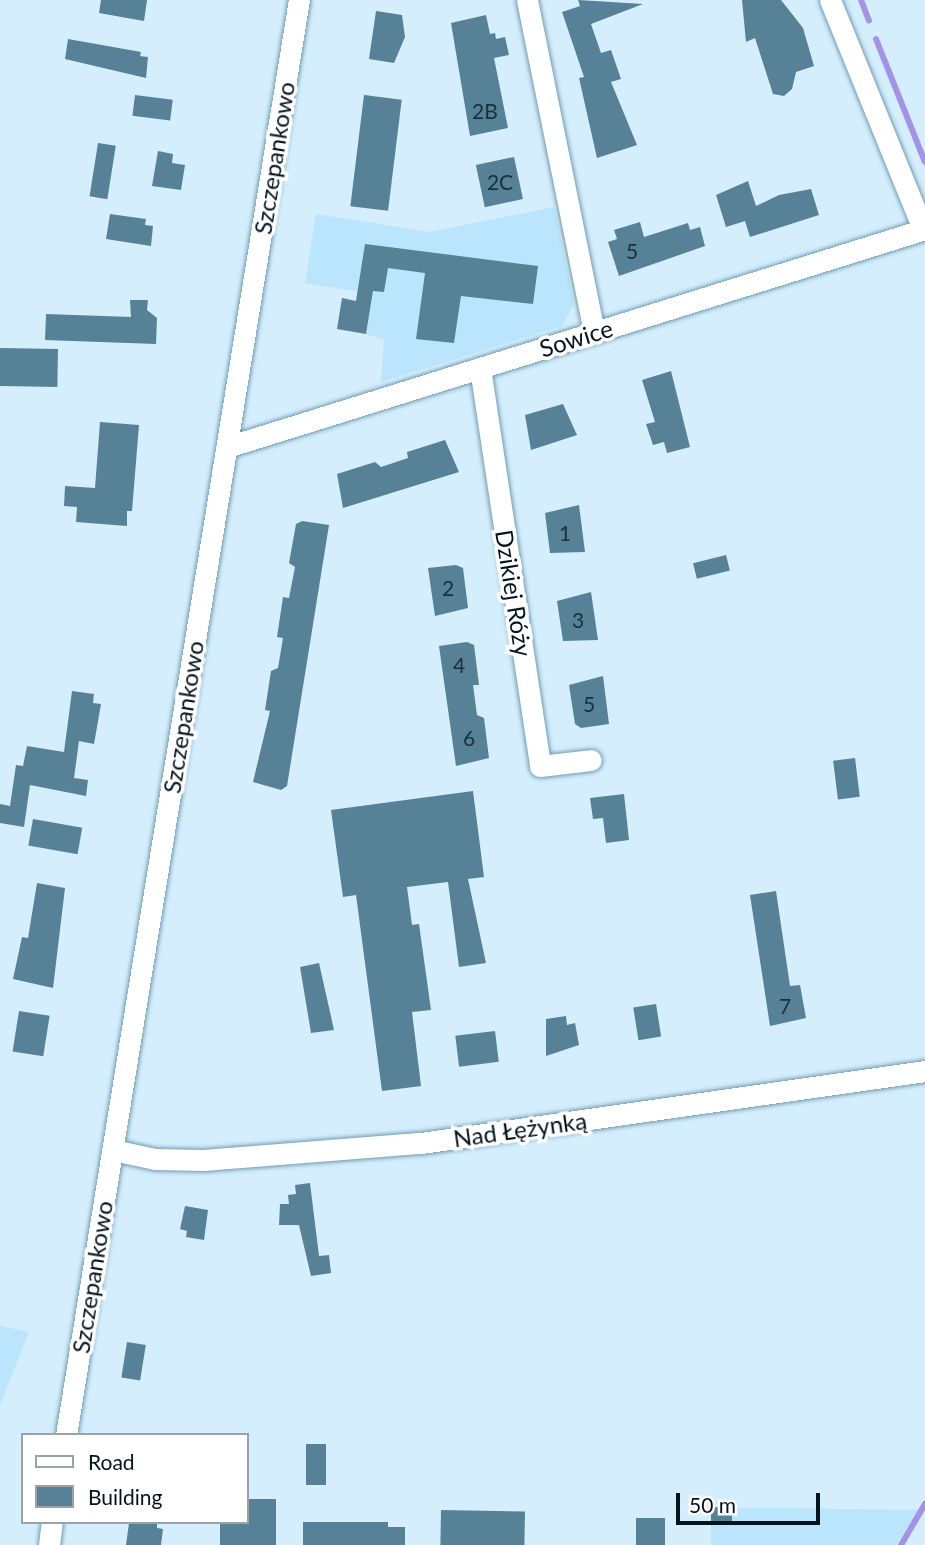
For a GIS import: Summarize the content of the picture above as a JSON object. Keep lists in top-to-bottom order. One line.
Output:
{"streets":{"street":["Szczepankowo","Sowice","Dzikiej Róży","Nad Łężynką"]},"crossings":[["Szczepankowo","Sowice"],["Szczepankowo","Nad Łężynką"],["Sowice","Dzikiej Róży"]],"house_numbers":["2B","2C","5","1","2","3","4","5","6","7"],"legend":["Road","Building"],"scale_bar":"50 m"}
